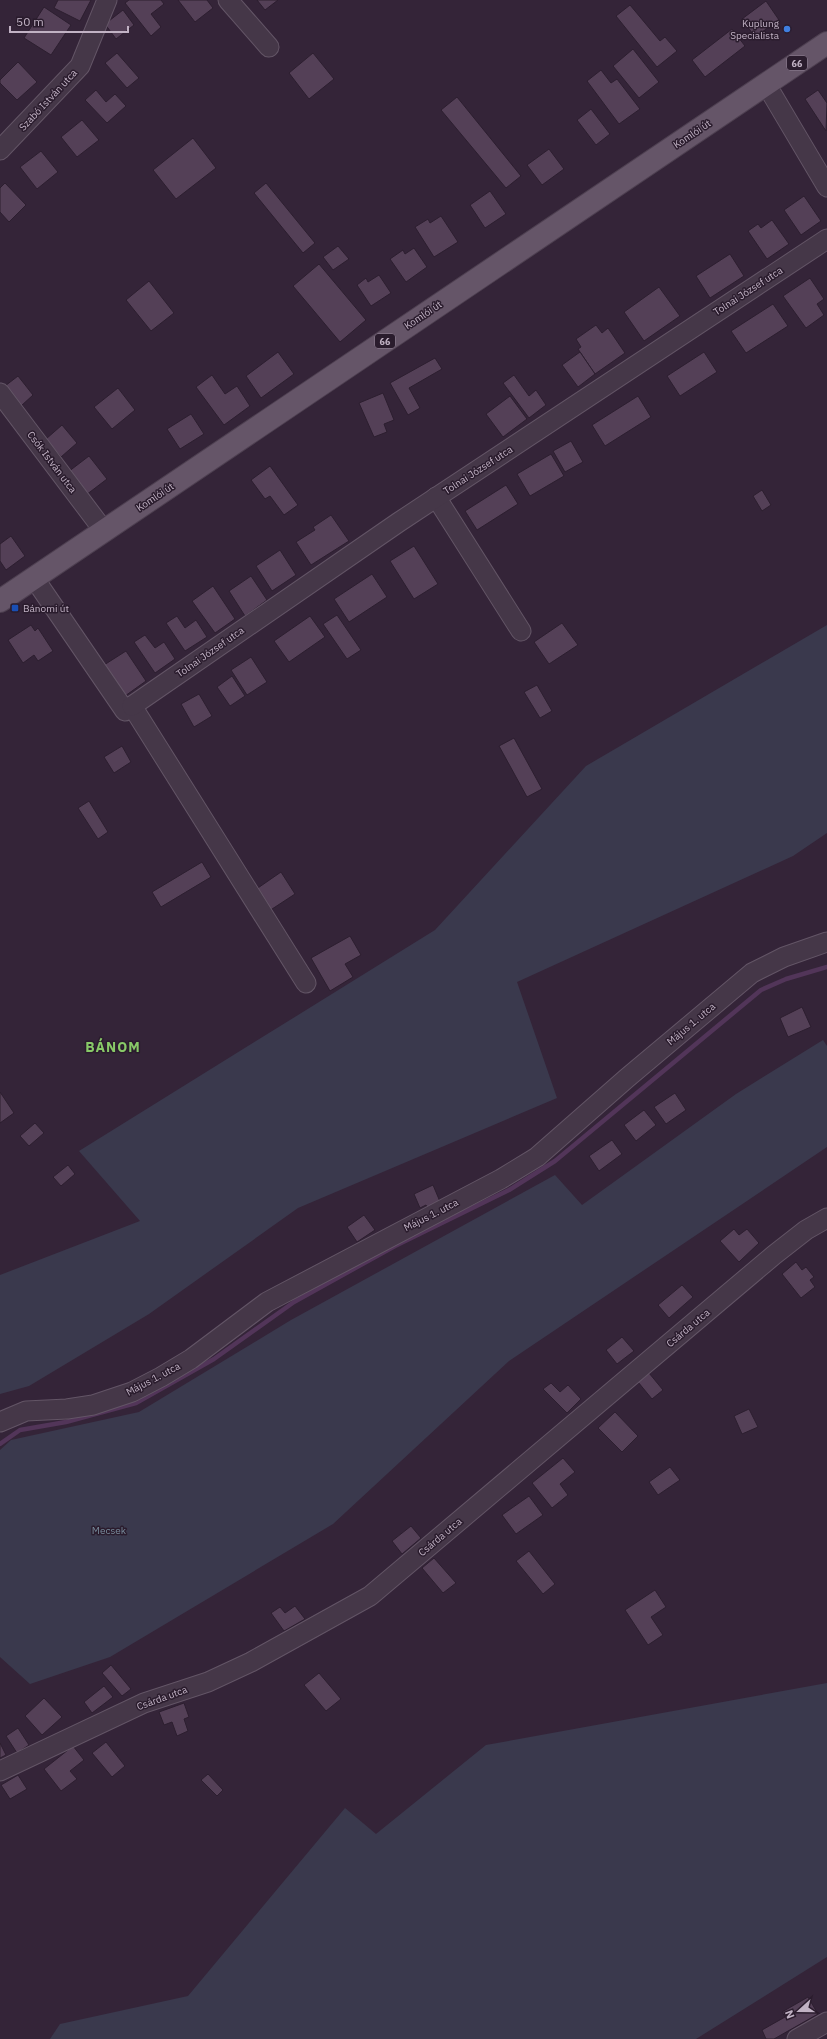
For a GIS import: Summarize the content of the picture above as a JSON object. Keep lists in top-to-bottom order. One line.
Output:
{"streets":{"main road":["66","Komlói út"],"street":["Szabó István utca","Tolnai József utca","Csók István utca","Május 1. utca","Csárda utca"]},"crossings":[["Komlói út","Csók István utca"]],"districts":["BÁNOM"],"parks":["Mecsek"],"places":{"other":["Kuplung Specialista"],"transit":["Bánomi út"]},"scale_bar":"50 m","north":"left"}
